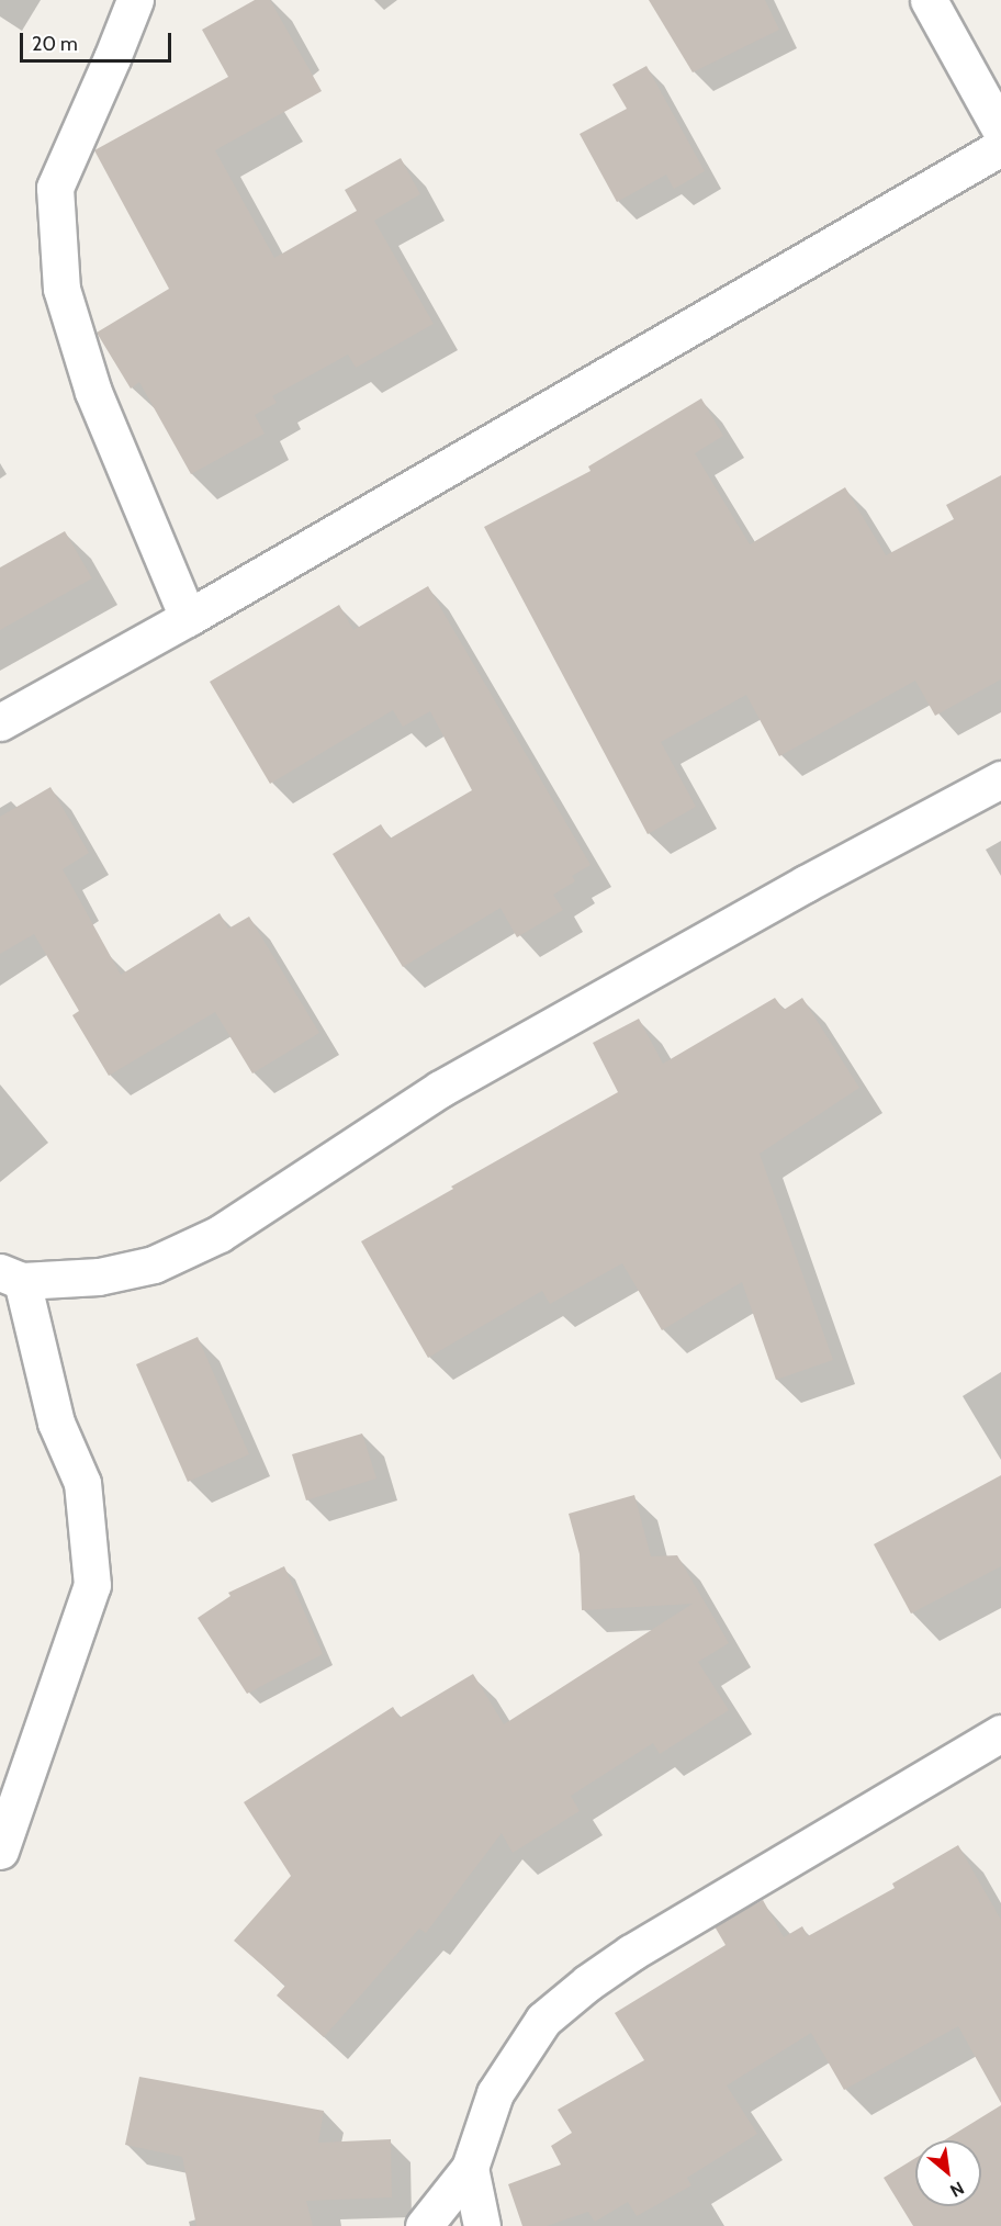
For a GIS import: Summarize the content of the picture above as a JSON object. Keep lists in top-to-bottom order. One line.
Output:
{"scale_bar":"20 m","north":"bottom right"}
